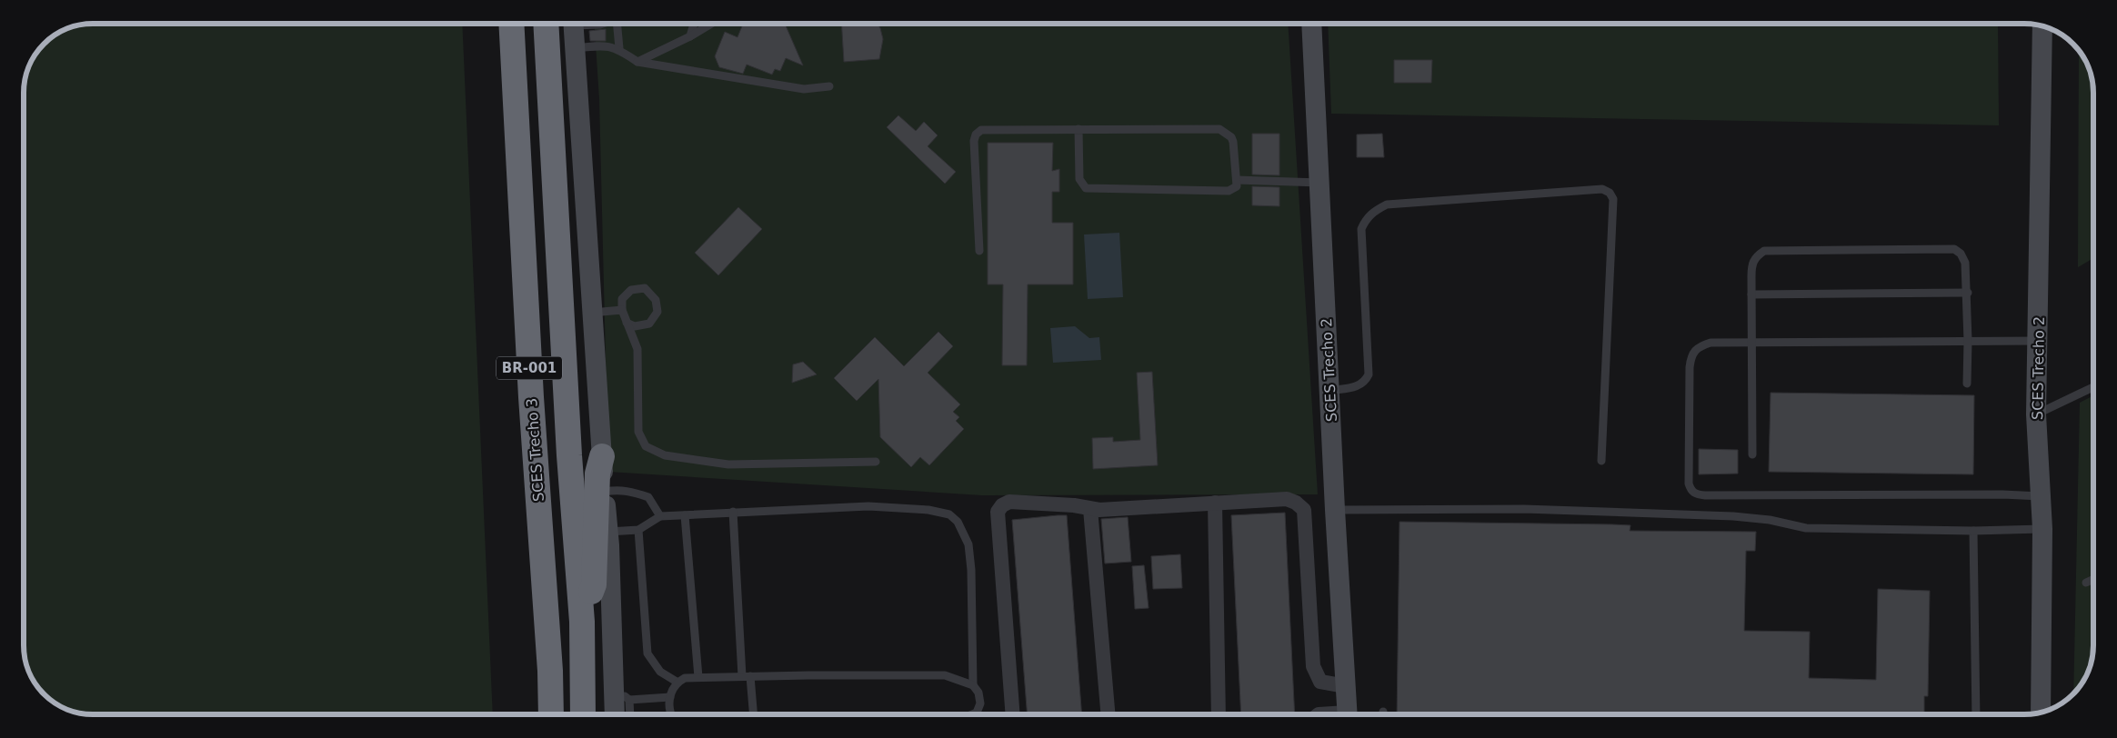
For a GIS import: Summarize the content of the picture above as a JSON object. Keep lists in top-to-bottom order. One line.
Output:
{"streets":{"highway":["BR-001","SCES Trecho 3"],"street":["SCES Trecho 2"]}}
